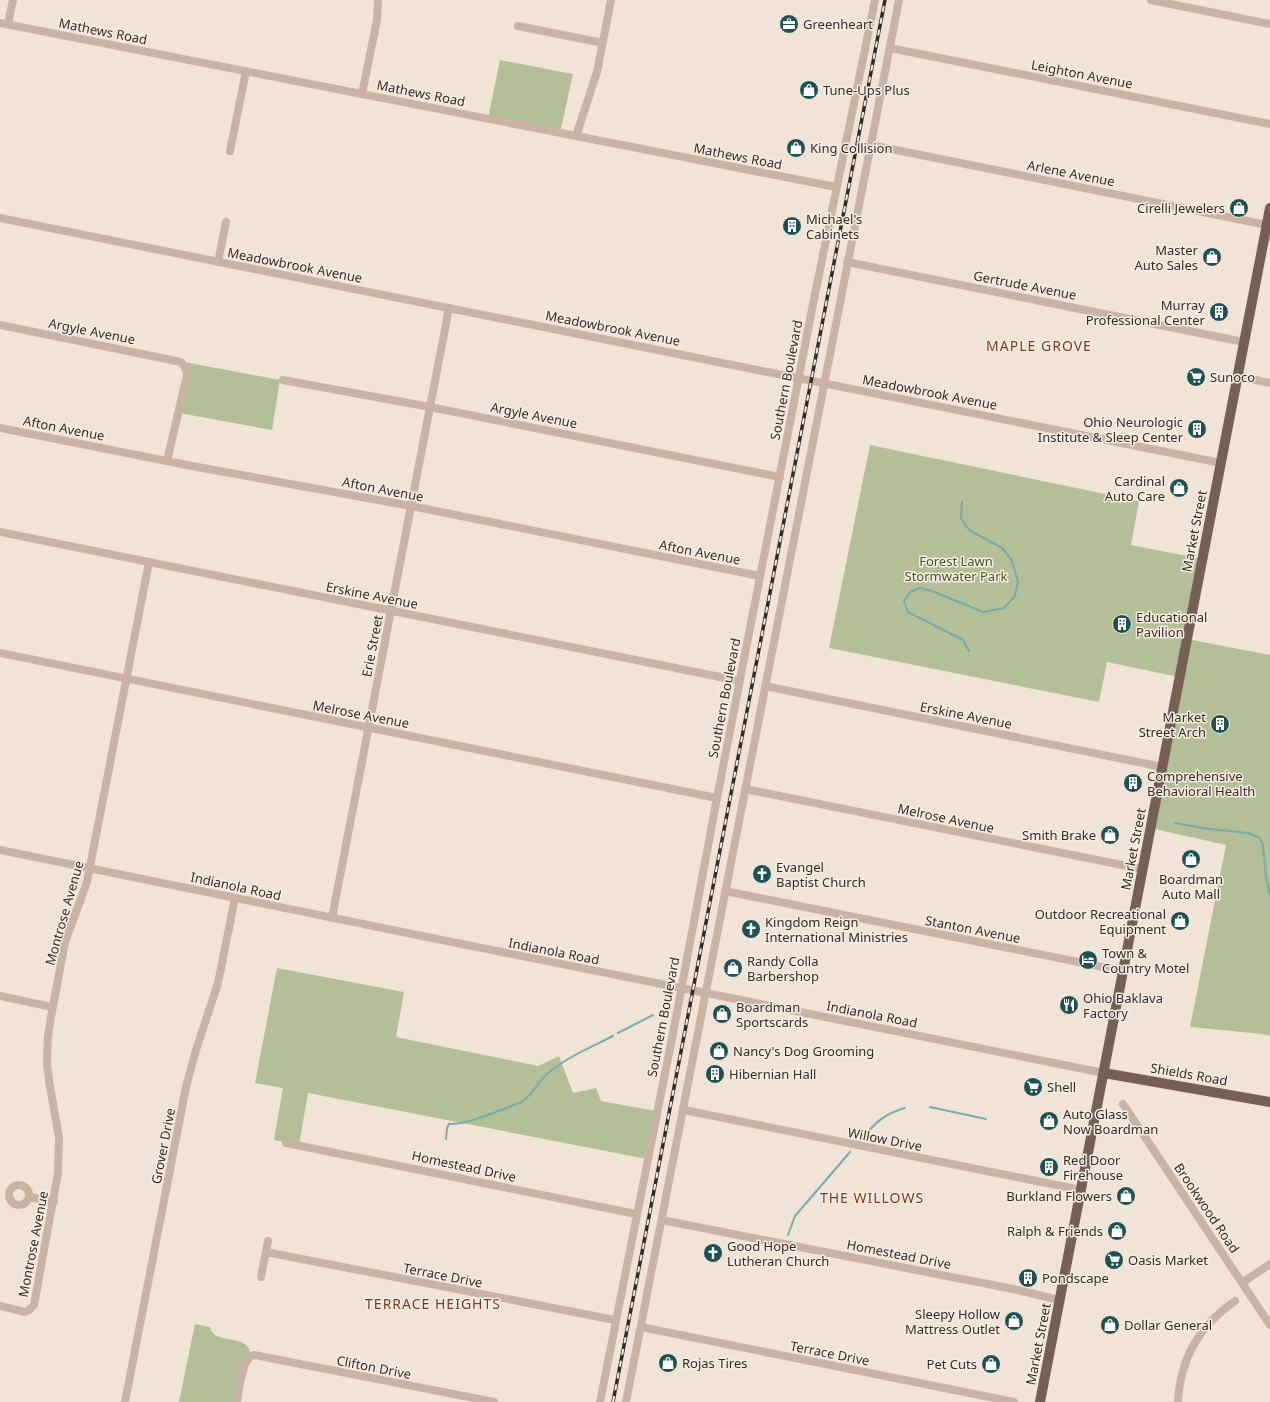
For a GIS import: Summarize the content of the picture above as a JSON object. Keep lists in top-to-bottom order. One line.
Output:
{"streets":{"main road":["Market Street","Shields Road"],"street":["Mathews Road","Leighton Avenue","Arlene Avenue","Meadowbrook Avenue","Gertrude Avenue","Argyle Avenue","Southern Boulevard","Afton Avenue","Erskine Avenue","Erie Street","Melrose Avenue","Indianola Road","Montrose Avenue","Stanton Avenue","Willow Drive","Grover Drive","Homestead Drive","Brookwood Road","Terrace Drive","Clifton Drive"]},"crossings":[["Mathews Road","Southern Boulevard"],["Arlene Avenue","Market Street"],["Meadowbrook Avenue","Southern Boulevard"],["Meadowbrook Avenue","Market Street"],["Meadowbrook Avenue","Erie Street"],["Gertrude Avenue","Market Street"],["Argyle Avenue","Southern Boulevard"],["Argyle Avenue","Afton Avenue"],["Argyle Avenue","Erie Street"],["Southern Boulevard","Afton Avenue"],["Southern Boulevard","Erskine Avenue"],["Southern Boulevard","Melrose Avenue"],["Southern Boulevard","Indianola Road"],["Southern Boulevard","Homestead Drive"],["Southern Boulevard","Terrace Drive"],["Afton Avenue","Erie Street"],["Market Street","Erskine Avenue"],["Market Street","Melrose Avenue"],["Market Street","Indianola Road"],["Market Street","Stanton Avenue"],["Market Street","Shields Road"],["Market Street","Willow Drive"],["Market Street","Homestead Drive"],["Erskine Avenue","Erie Street"],["Erskine Avenue","Montrose Avenue"],["Erie Street","Melrose Avenue"],["Erie Street","Indianola Road"],["Melrose Avenue","Montrose Avenue"],["Indianola Road","Montrose Avenue"],["Indianola Road","Shields Road"],["Indianola Road","Grover Drive"]],"districts":["MAPLE GROVE","THE WILLOWS","TERRACE HEIGHTS"],"parks":["Forest Lawn Stormwater Park"],"places":{"office":["Greenheart"],"shop":["Tune-Ups Plus","King Collision","Cirelli Jewelers","Master Auto Sales","Cardinal Auto Care","Smith Brake","Boardman Auto Mall","Outdoor Recreational Equipment","Randy Colla Barbershop","Boardman Sportscards","Nancy's Dog Grooming","Auto Glass Now Boardman","Burkland Flowers","Ralph & Friends","Sleepy Hollow Mattress Outlet","Dollar General","Rojas Tires","Pet Cuts"],"building":["Michael's Cabinets","Murray Professional Center","Ohio Neurologic Institute & Sleep Center","Educational Pavilion","Market Street Arch","Comprehensive Behavioral Health","Hibernian Hall","Red Door Firehouse","Pondscape"],"supermarket":["Sunoco","Shell","Oasis Market"],"church":["Evangel Baptist Church","Kingdom Reign International Ministries","Good Hope Lutheran Church"],"hotel":["Town & Country Motel"],"restaurant":["Ohio Baklava Factory"]}}
